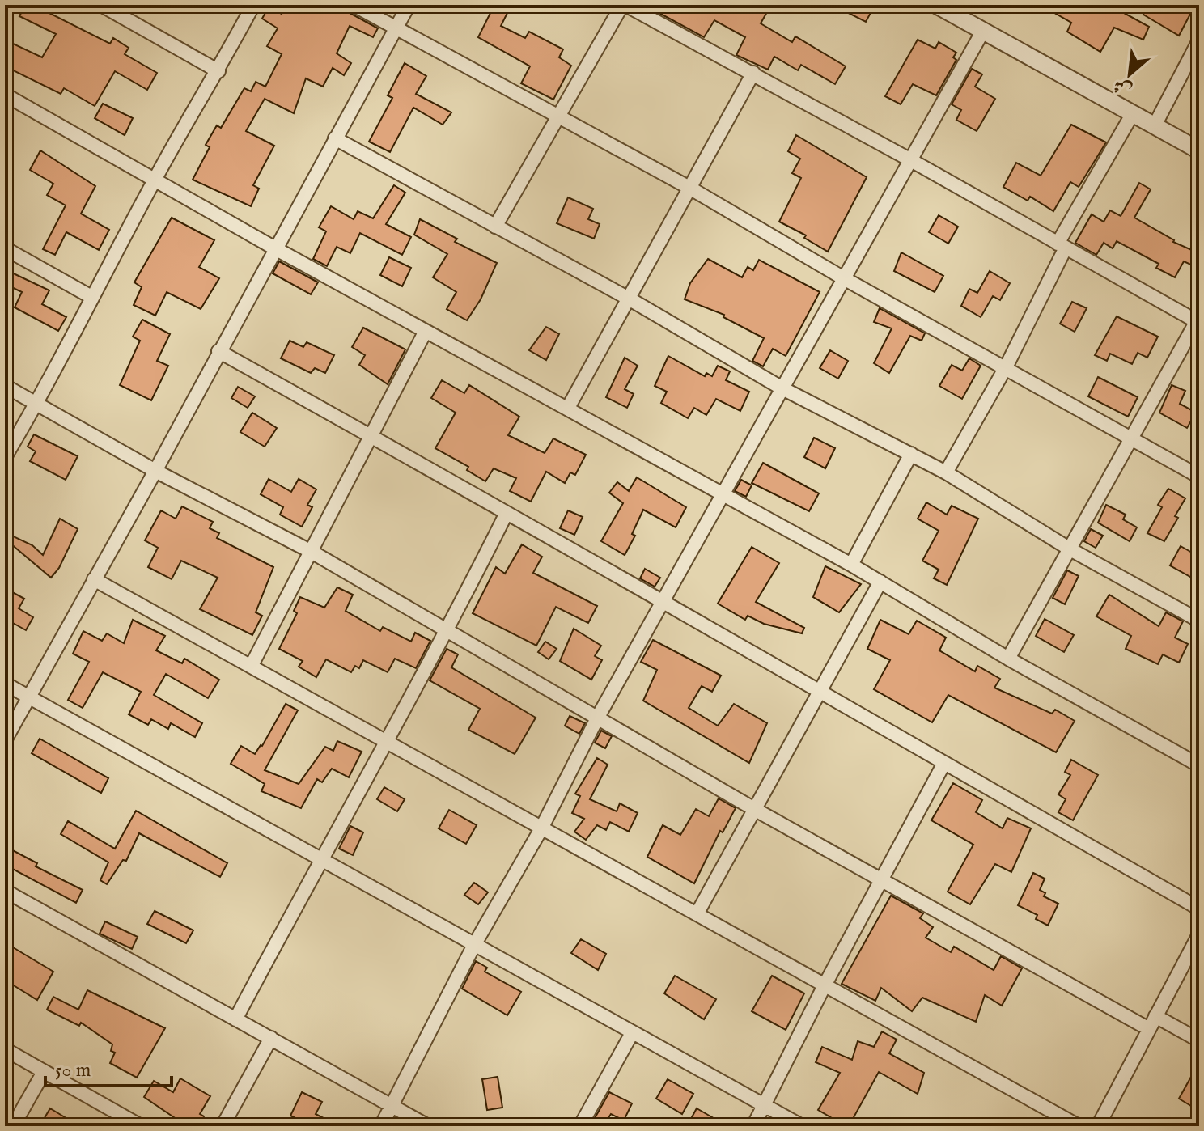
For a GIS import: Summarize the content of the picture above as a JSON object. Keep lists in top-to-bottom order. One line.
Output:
{"scale_bar":"50 m","north":"bottom left"}
